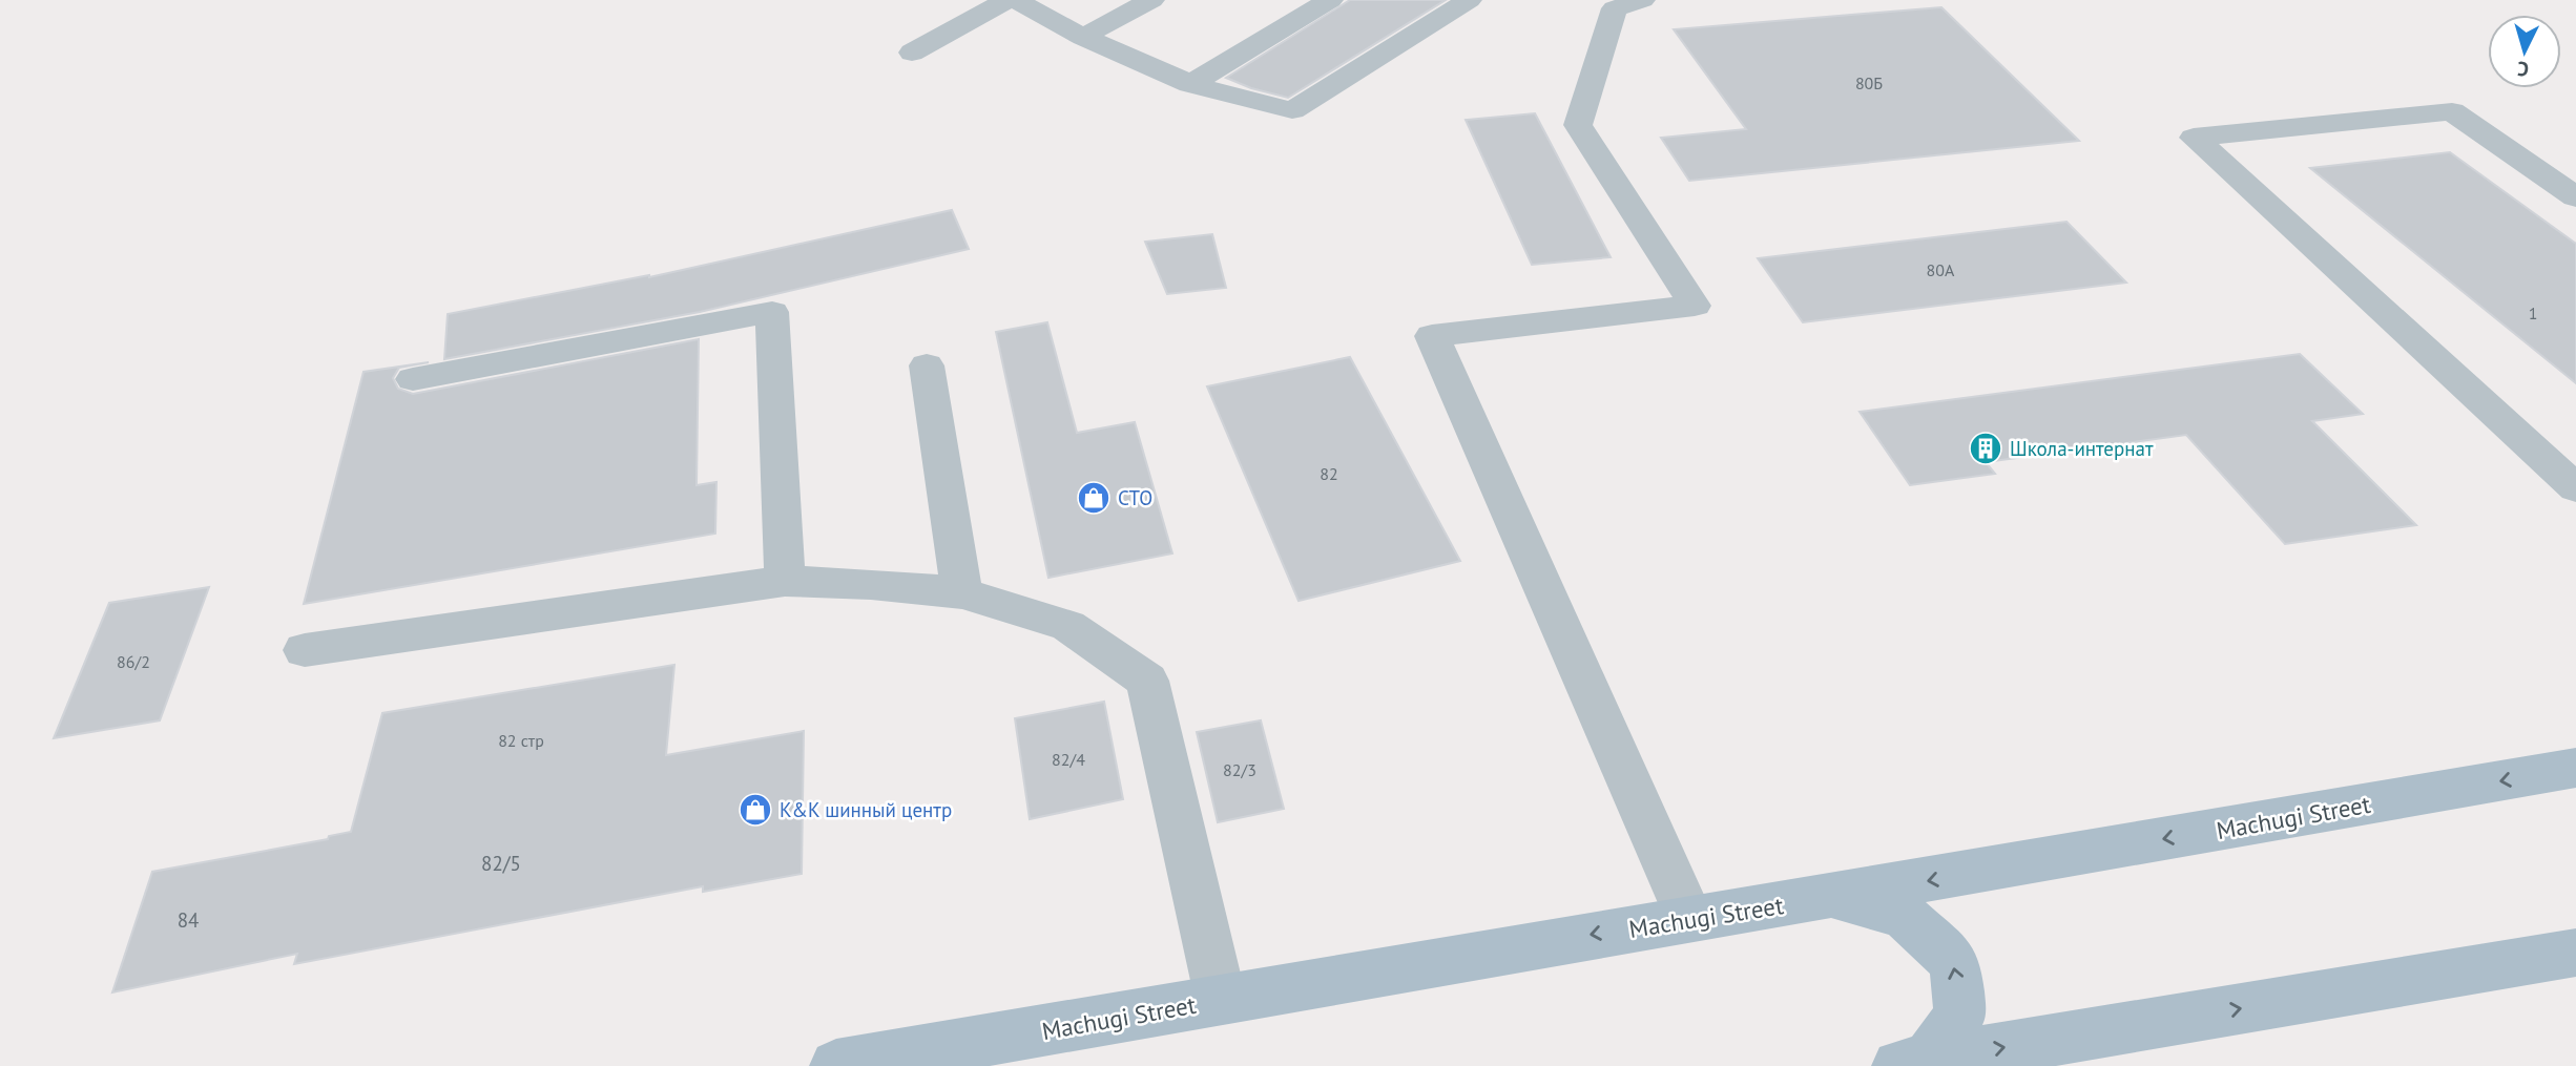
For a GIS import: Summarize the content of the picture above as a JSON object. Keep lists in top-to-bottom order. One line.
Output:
{"streets":{"main road":["Machugi Street"]},"places":{"building":["Школа-интернат"],"shop":["СТО","K&K шинный центр"]},"house_numbers":["80Б","80А","1","82","86/2","82 стр","82/4","82/3","82/5","84"],"north":"bottom"}
